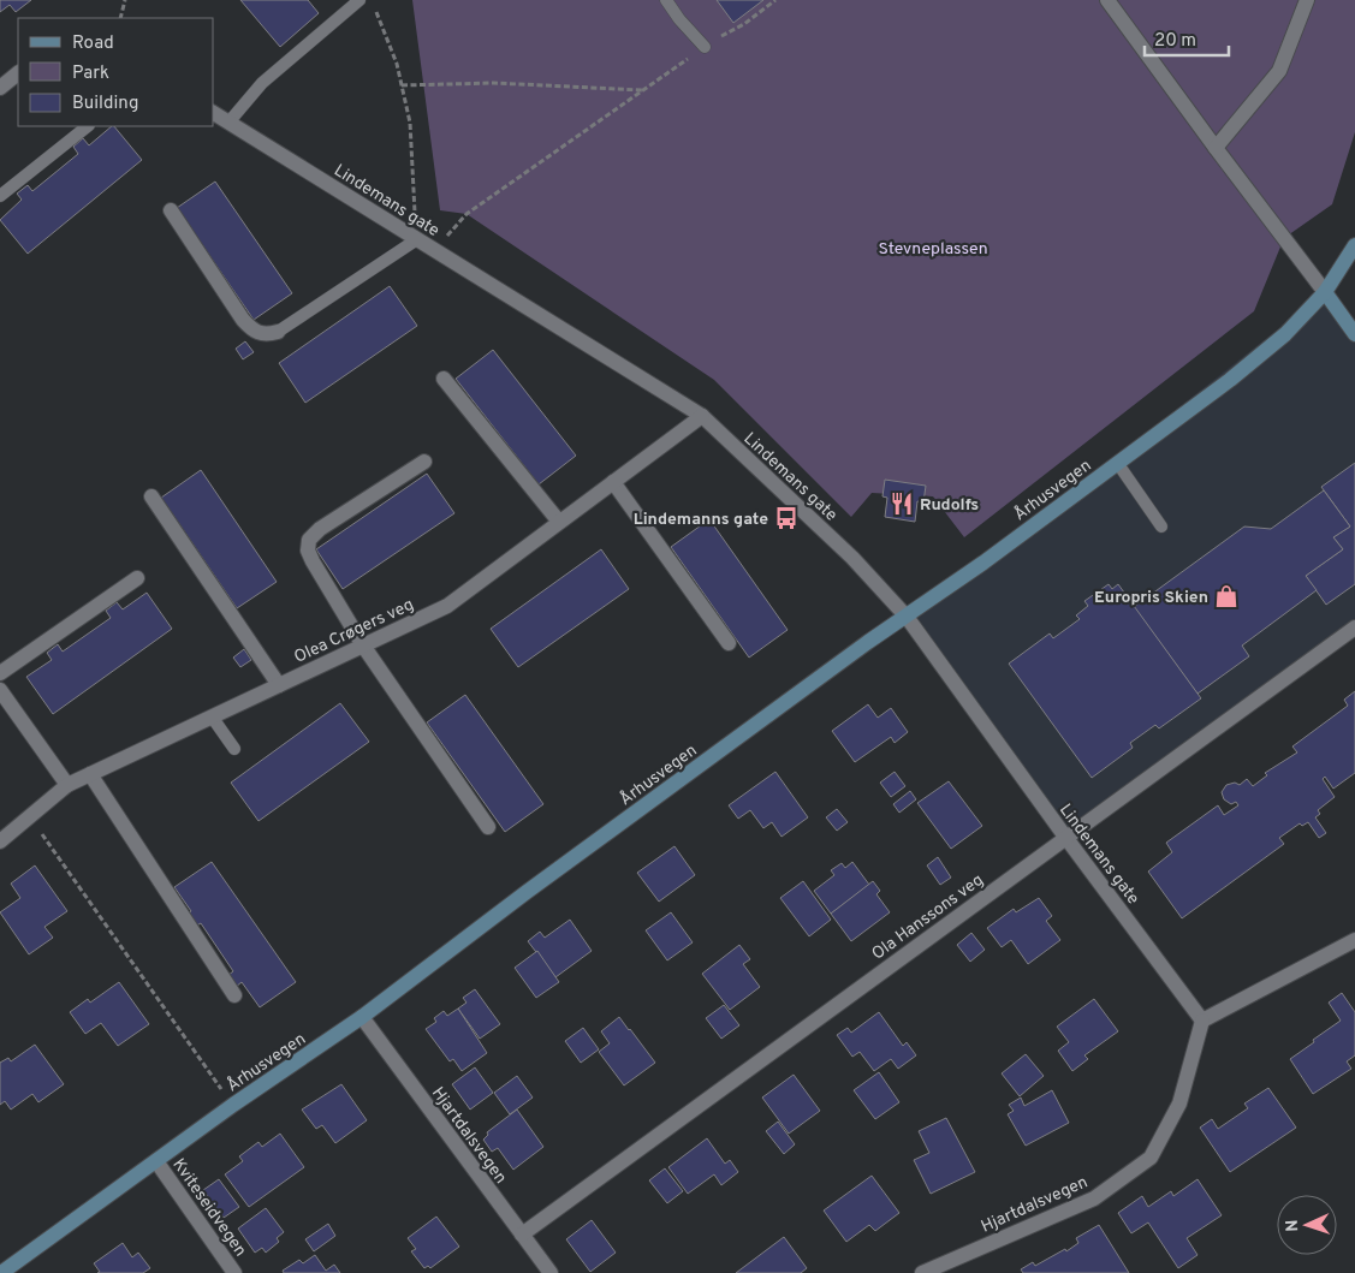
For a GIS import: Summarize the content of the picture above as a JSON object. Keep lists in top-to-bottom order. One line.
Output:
{"streets":{"street":["Lindemans gate","Århusvegen","Olea Crøgers veg","Ola Hanssons veg","Hjartdalsvegen","Kviteseidvegen"]},"crossings":[["Lindemans gate","Århusvegen"],["Lindemans gate","Olea Crøgers veg"],["Lindemans gate","Ola Hanssons veg"],["Lindemans gate","Hjartdalsvegen"],["Århusvegen","Hjartdalsvegen"],["Århusvegen","Kviteseidvegen"],["Ola Hanssons veg","Hjartdalsvegen"]],"parks":["Stevneplassen"],"places":{"restaurant":["Rudolfs"],"bus stop":["Lindemanns gate"],"shop":["Europris Skien"]},"legend":["Road","Park","Building"],"scale_bar":"20 m","north":"left"}
